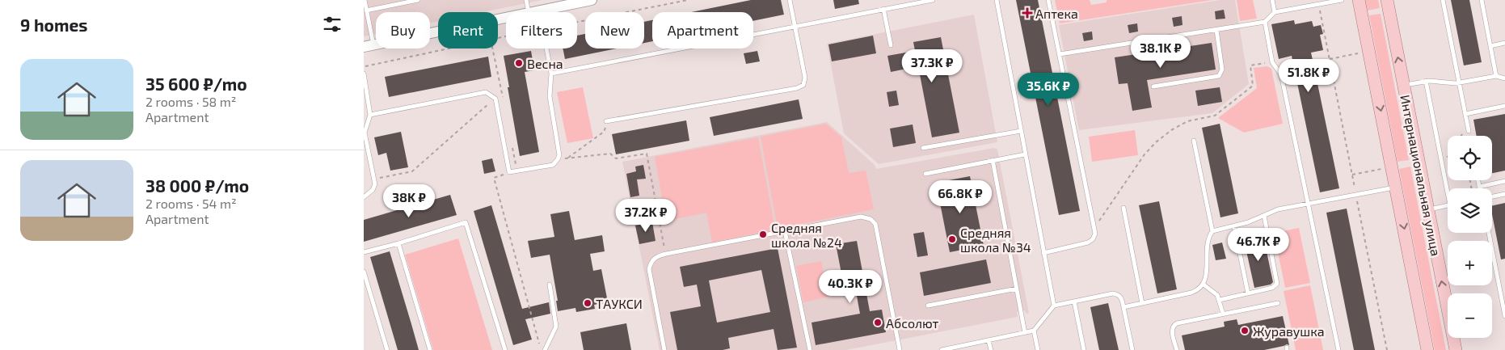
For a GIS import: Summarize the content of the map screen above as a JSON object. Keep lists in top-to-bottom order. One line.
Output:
{"streets":{"main road":["Интернациональная улица"]},"places":{"health":["Аптека"],"other":["Весна","Средняя школа №24","Средняя школа №34","ТАУКСИ","Абсолют","Журавушка"]},"page":{"heading":"9 homes","chip":["Buy","Rent","Filters","New","Apartment"],"price":["38.1K ₽","37.3K ₽","51.8K ₽","35.6K ₽","66.8K ₽","38K ₽","37.2K ₽","46.7K ₽","40.3K ₽"],"list":[{"name":"35 600 ₽/mo","note":"2 rooms · 58 m² · Apartment"},{"name":"38 000 ₽/mo","note":"2 rooms · 54 m² · Apartment"}],"map_buttons":["+","−"]}}
